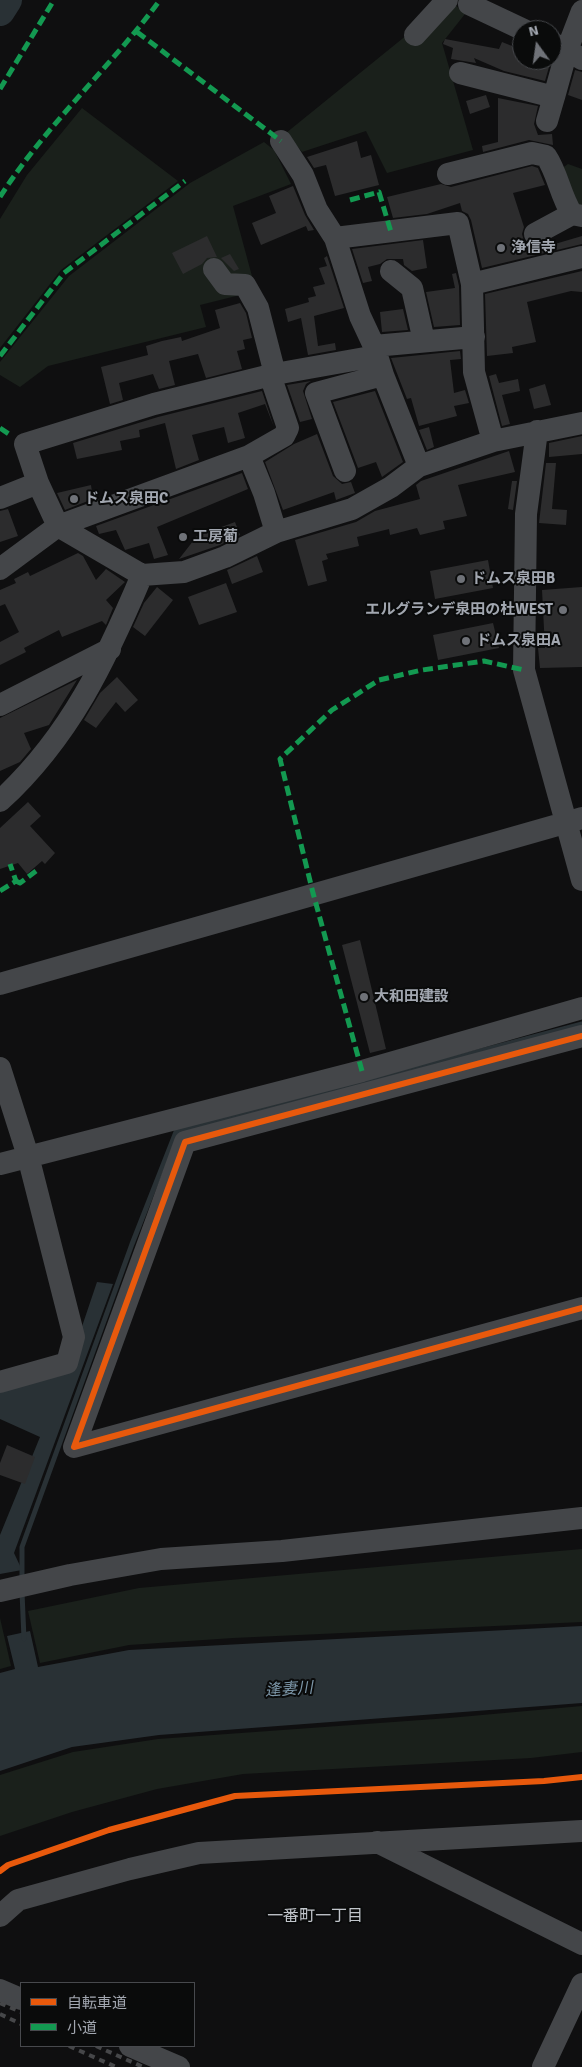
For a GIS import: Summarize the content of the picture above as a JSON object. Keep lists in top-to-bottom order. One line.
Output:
{"districts":["一番町一丁目"],"water":["逢妻川"],"places":["浄信寺","ドムス泉田C","工房葡","ドムス泉田B","エルグランデ泉田の杜WEST","ドムス泉田A","大和田建設"],"legend":["自転車道","小道"],"north":"top"}
